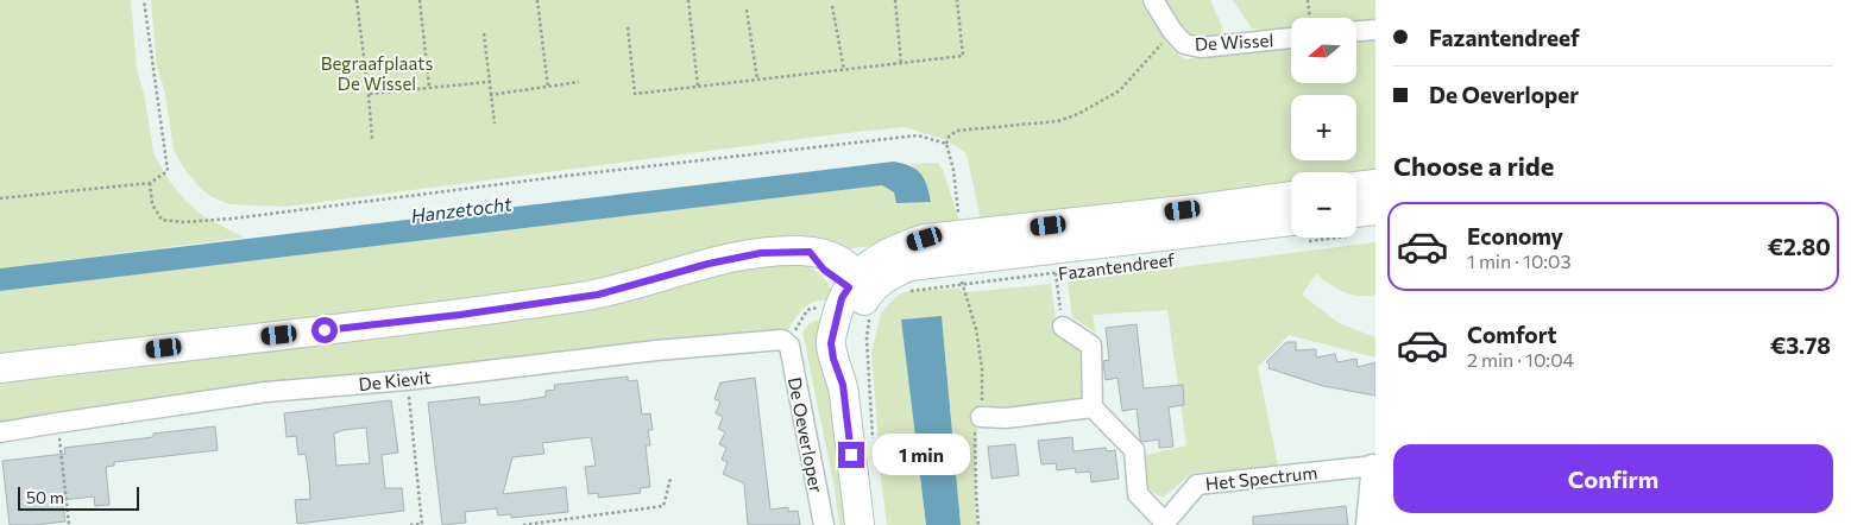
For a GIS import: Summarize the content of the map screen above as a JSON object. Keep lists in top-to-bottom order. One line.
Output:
{"streets":{"main road":["Fazantendreef"],"street":["De Wissel","De Kievit","De Oeverloper","Het Spectrum"]},"crossings":[["De Kievit","De Oeverloper"]],"water":["Hanzetocht"],"parks":["Begraafplaats De Wissel"],"scale_bar":"50 m","north":"left","page":{"banner":["Fazantendreef","De Oeverloper"],"map_buttons":["+","−"],"heading":"Choose a ride","list":[{"name":"Economy","note":"1 min · 10:03","value":"€2.80"},{"name":"Comfort","note":"2 min · 10:04","value":"€3.78"}],"buttons":"Confirm","bubble":"1 min","scale":"50 m"}}
